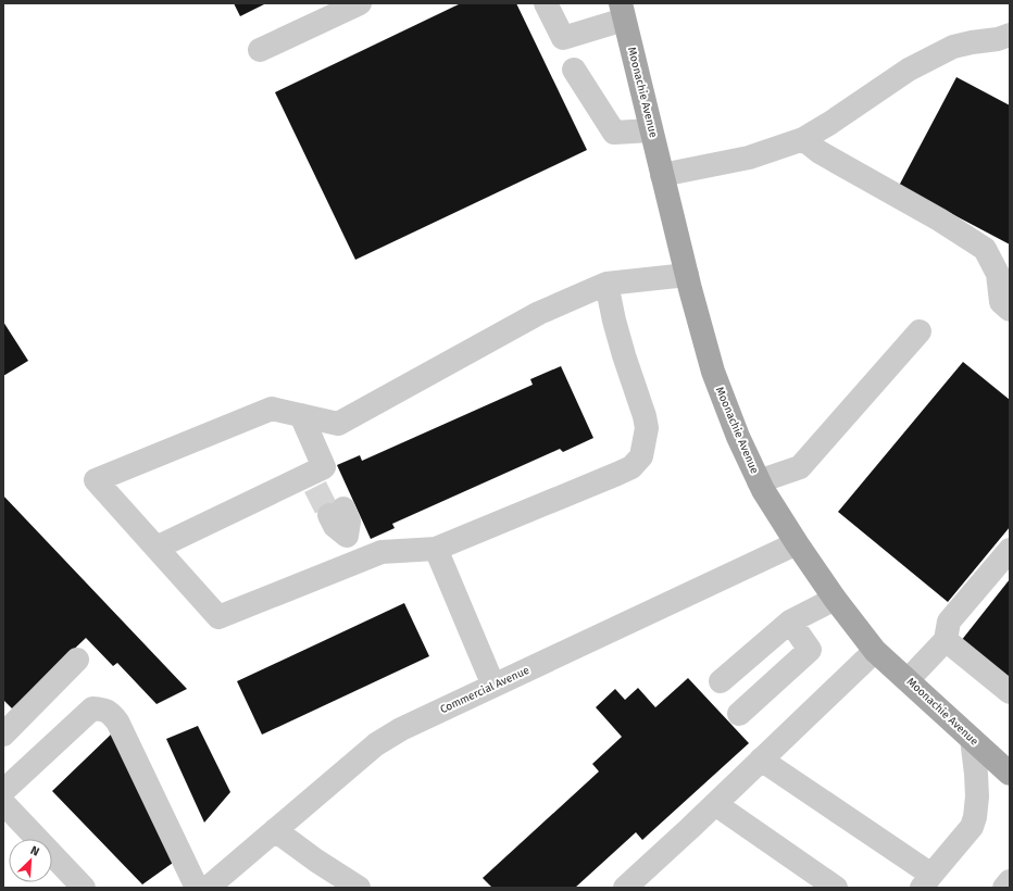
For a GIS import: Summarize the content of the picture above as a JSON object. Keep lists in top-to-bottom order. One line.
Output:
{"streets":{"main road":["Moonachie Avenue"],"street":["Commercial Avenue"]},"crossings":[["Moonachie Avenue","Commercial Avenue"]],"north":"top right"}
